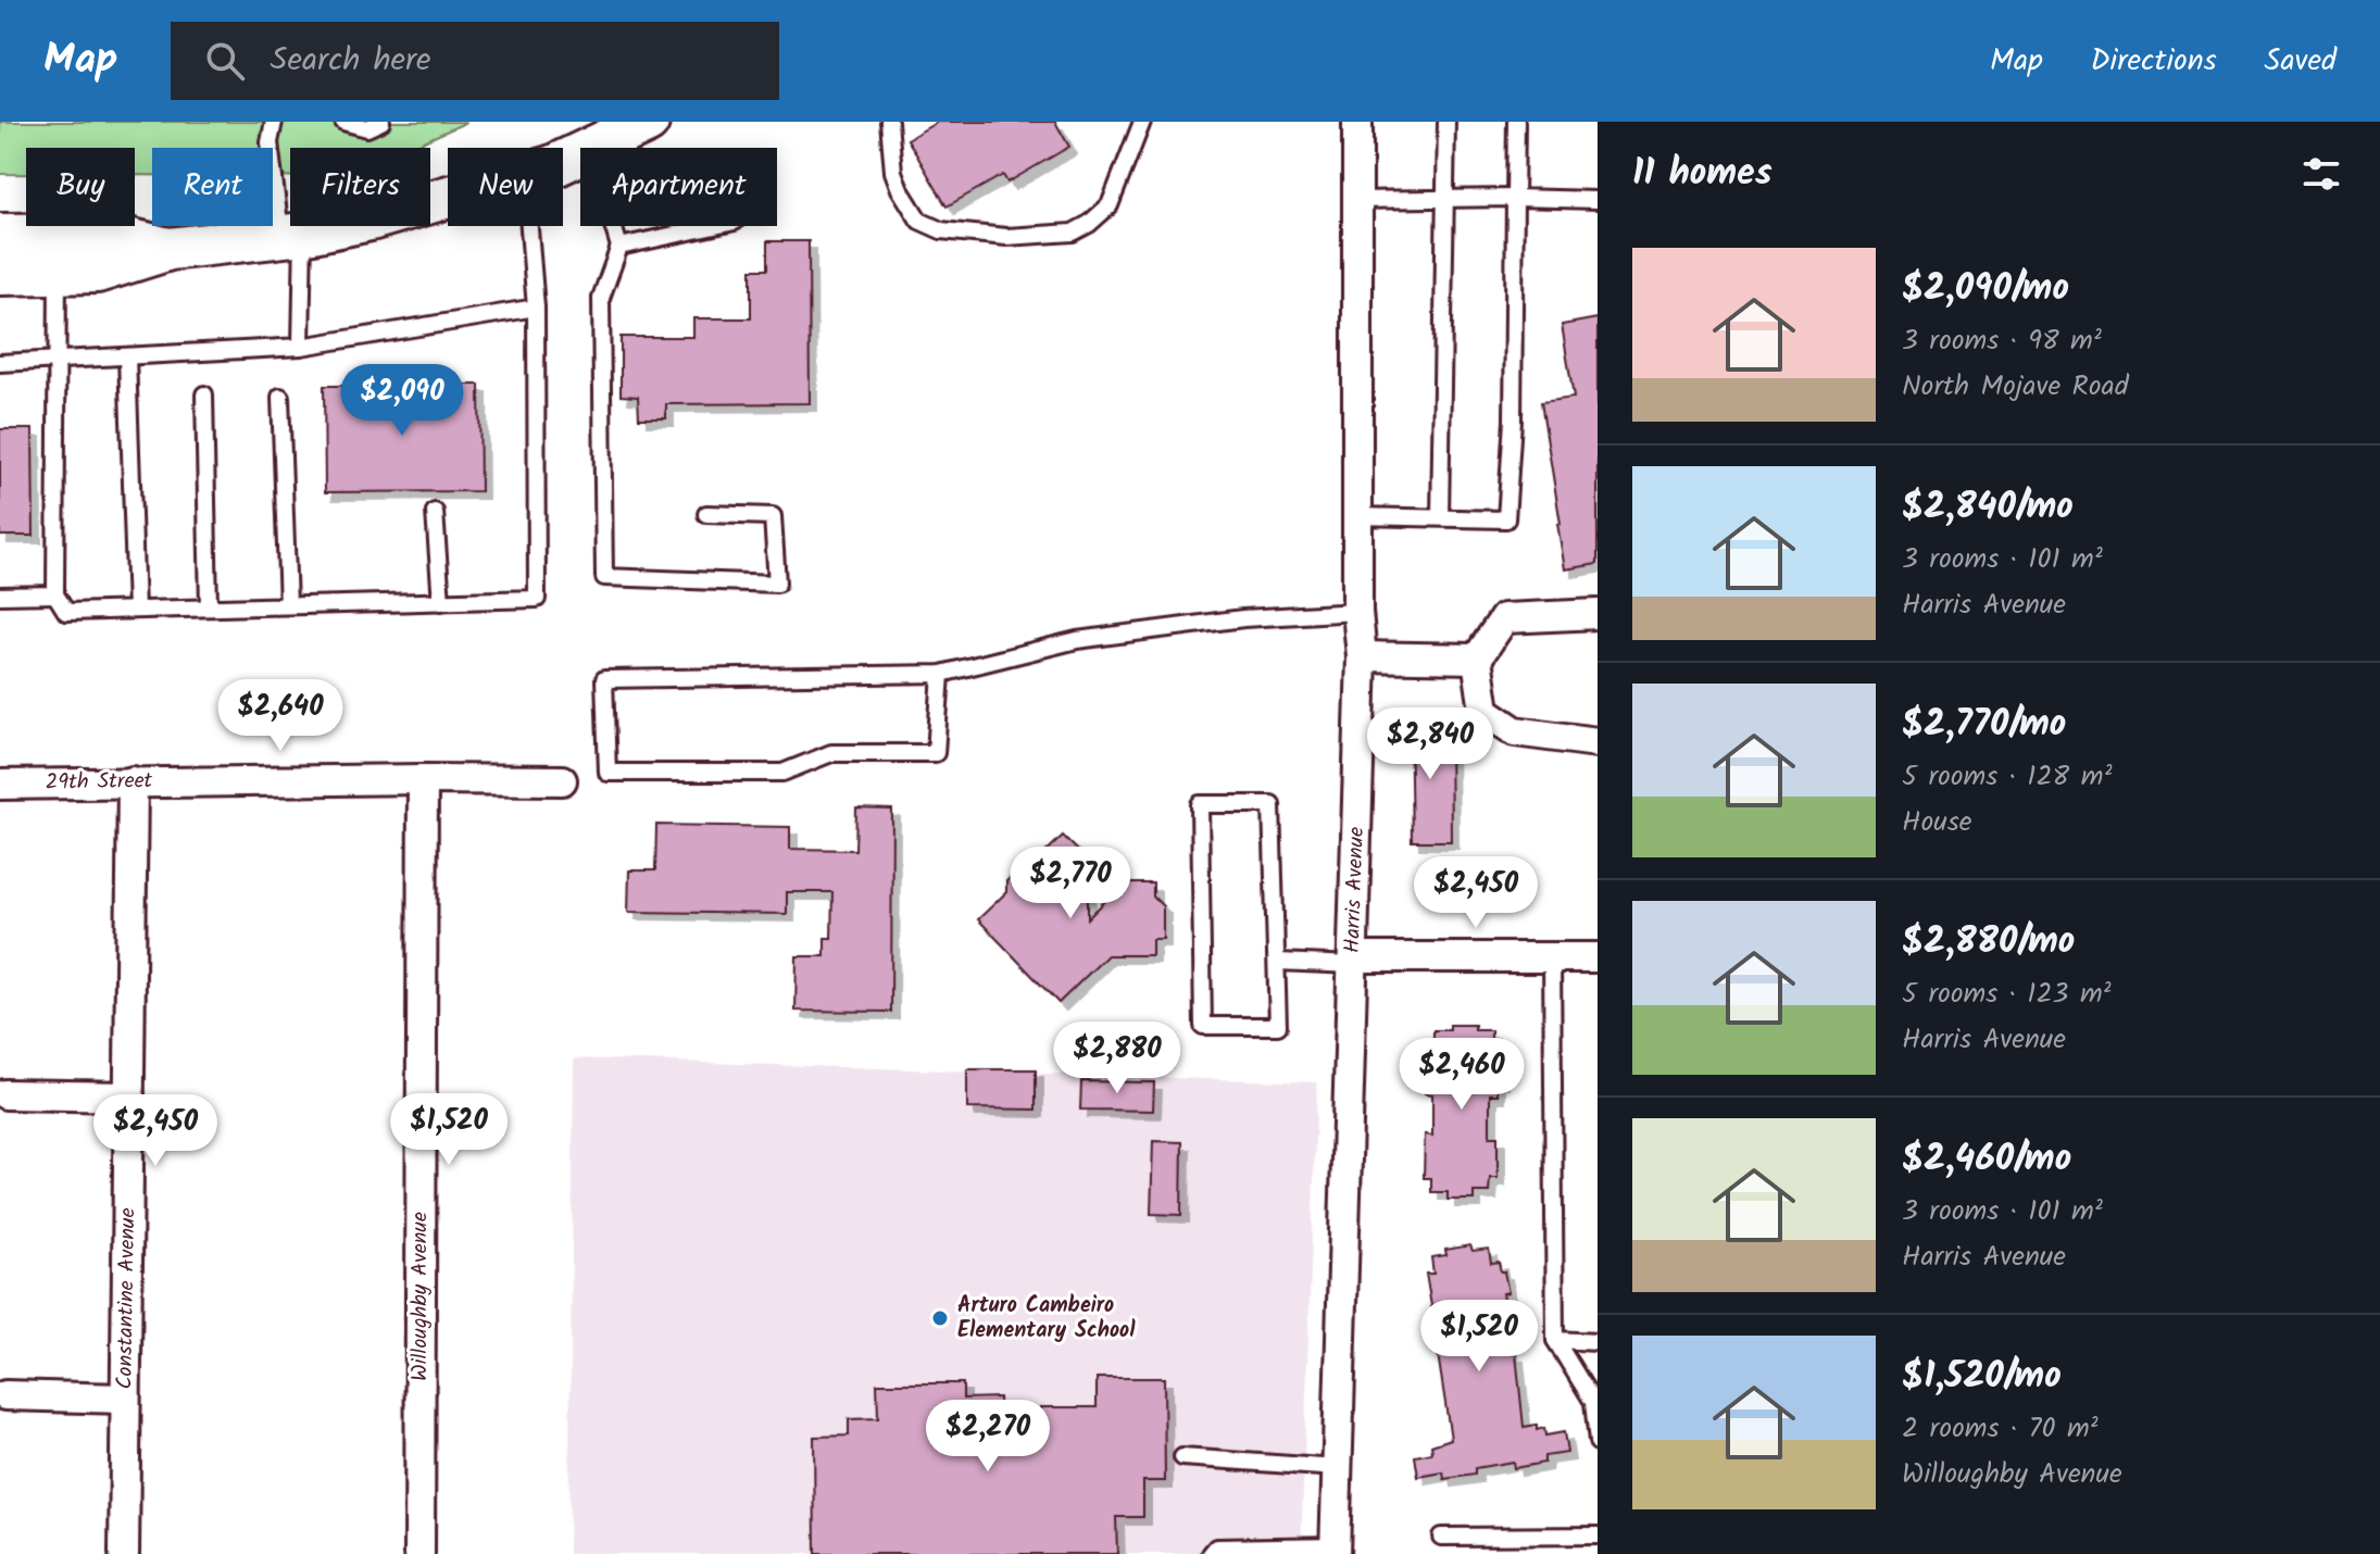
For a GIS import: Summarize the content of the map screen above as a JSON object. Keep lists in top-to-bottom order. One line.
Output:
{"streets":{"street":["29th Street","Harris Avenue","Willoughby Avenue","Constantine Avenue"]},"crossings":[["29th Street","Willoughby Avenue"],["29th Street","Constantine Avenue"]],"places":["Arturo Cambeiro Elementary School"],"page":{"header":"Map","search":"Search here","nav":["Map","Directions","Saved"],"heading":"11 homes","chip":["Buy","Rent","Filters","New","Apartment"],"list":[{"name":"$2,090/mo","note":"3 rooms · 98 m² · North Mojave Road"},{"name":"$2,840/mo","note":"3 rooms · 101 m² · Harris Avenue"},{"name":"$2,770/mo","note":"5 rooms · 128 m² · House"},{"name":"$2,880/mo","note":"5 rooms · 123 m² · Harris Avenue"},{"name":"$2,460/mo","note":"3 rooms · 101 m² · Harris Avenue"},{"name":"$1,520/mo","note":"2 rooms · 70 m² · Willoughby Avenue"}],"price":["$2,090","$2,640","$2,840","$2,770","$2,450","$2,880","$2,460","$1,520","$2,450","$1,520","$2,270"]}}
